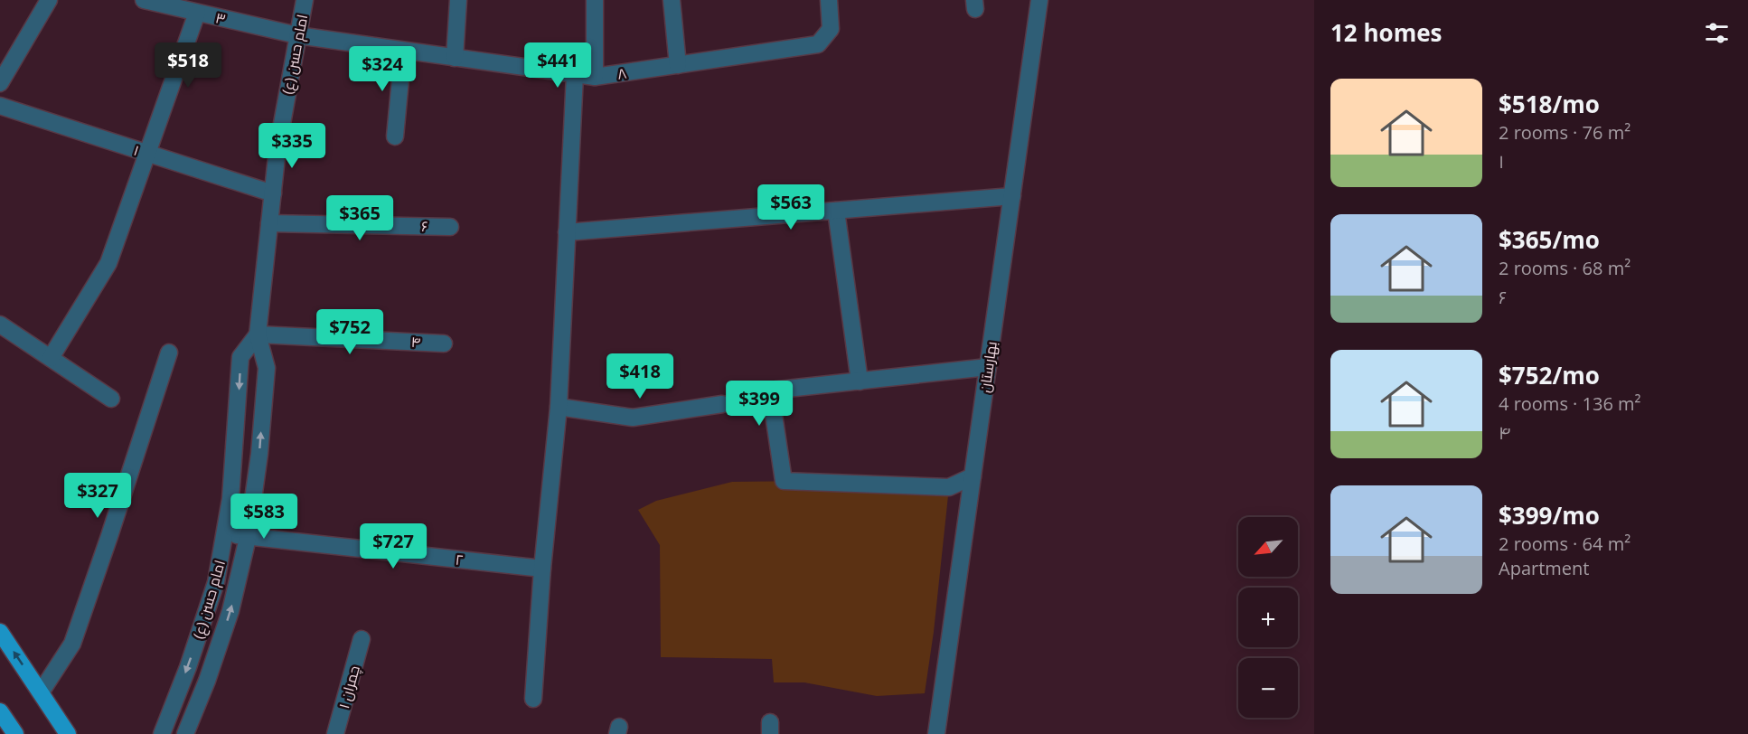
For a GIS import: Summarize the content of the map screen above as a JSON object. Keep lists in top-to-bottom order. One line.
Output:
{"streets":{"street":["۳","امام حسن (ع)","۸","۱","۶","۴","بهارستان","۲","چمران ۱"]},"crossings":[["۳","امام حسن (ع)"],["۳","۸"],["امام حسن (ع)","۸"],["امام حسن (ع)","۱"],["امام حسن (ع)","۶"],["امام حسن (ع)","۴"],["امام حسن (ع)","۲"]],"north":"bottom left","page":{"heading":"12 homes","price":["$518","$441","$324","$335","$563","$365","$752","$418","$399","$327","$583","$727"],"list":[{"name":"$518/mo","note":"2 rooms · 76 m² · ۱"},{"name":"$365/mo","note":"2 rooms · 68 m² · ۶"},{"name":"$752/mo","note":"4 rooms · 136 m² · ۴"},{"name":"$399/mo","note":"2 rooms · 64 m² · Apartment"}],"map_buttons":["+","−"]}}
